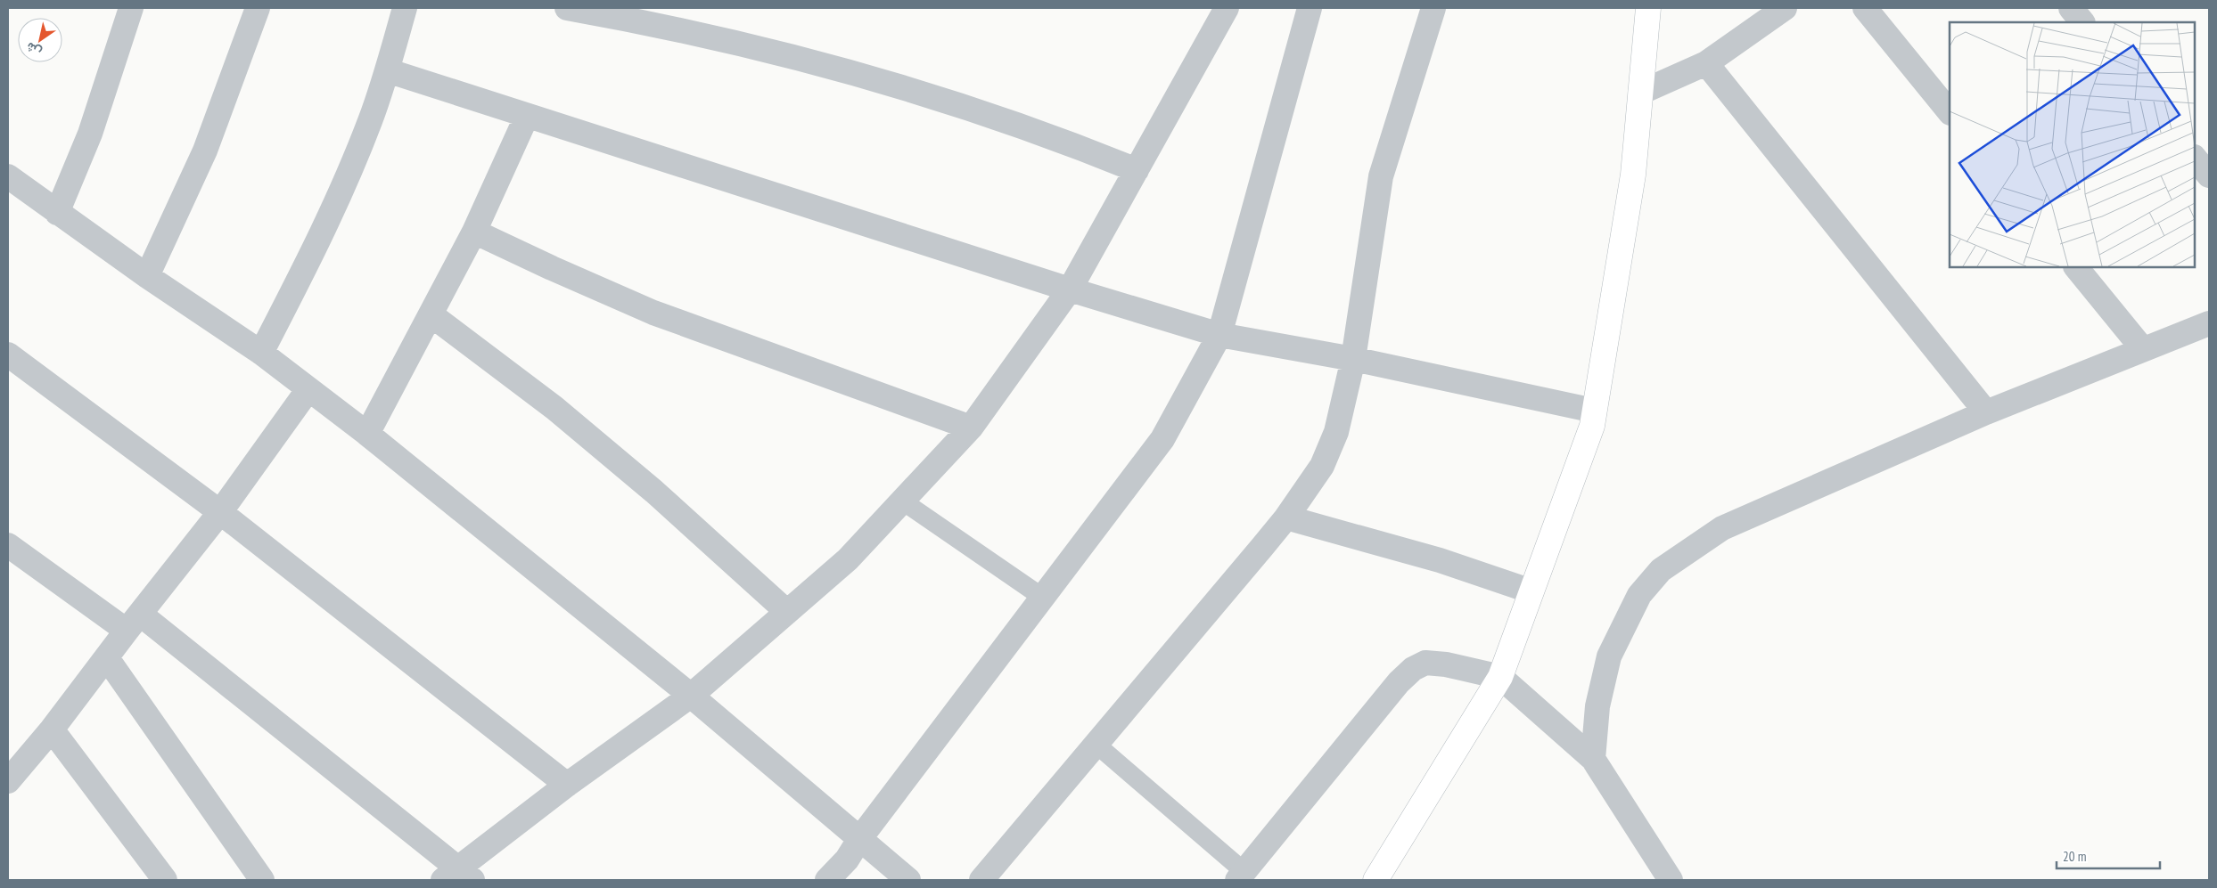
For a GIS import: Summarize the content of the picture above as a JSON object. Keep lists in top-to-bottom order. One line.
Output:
{"scale_bar":"20 m","north":"bottom left"}
